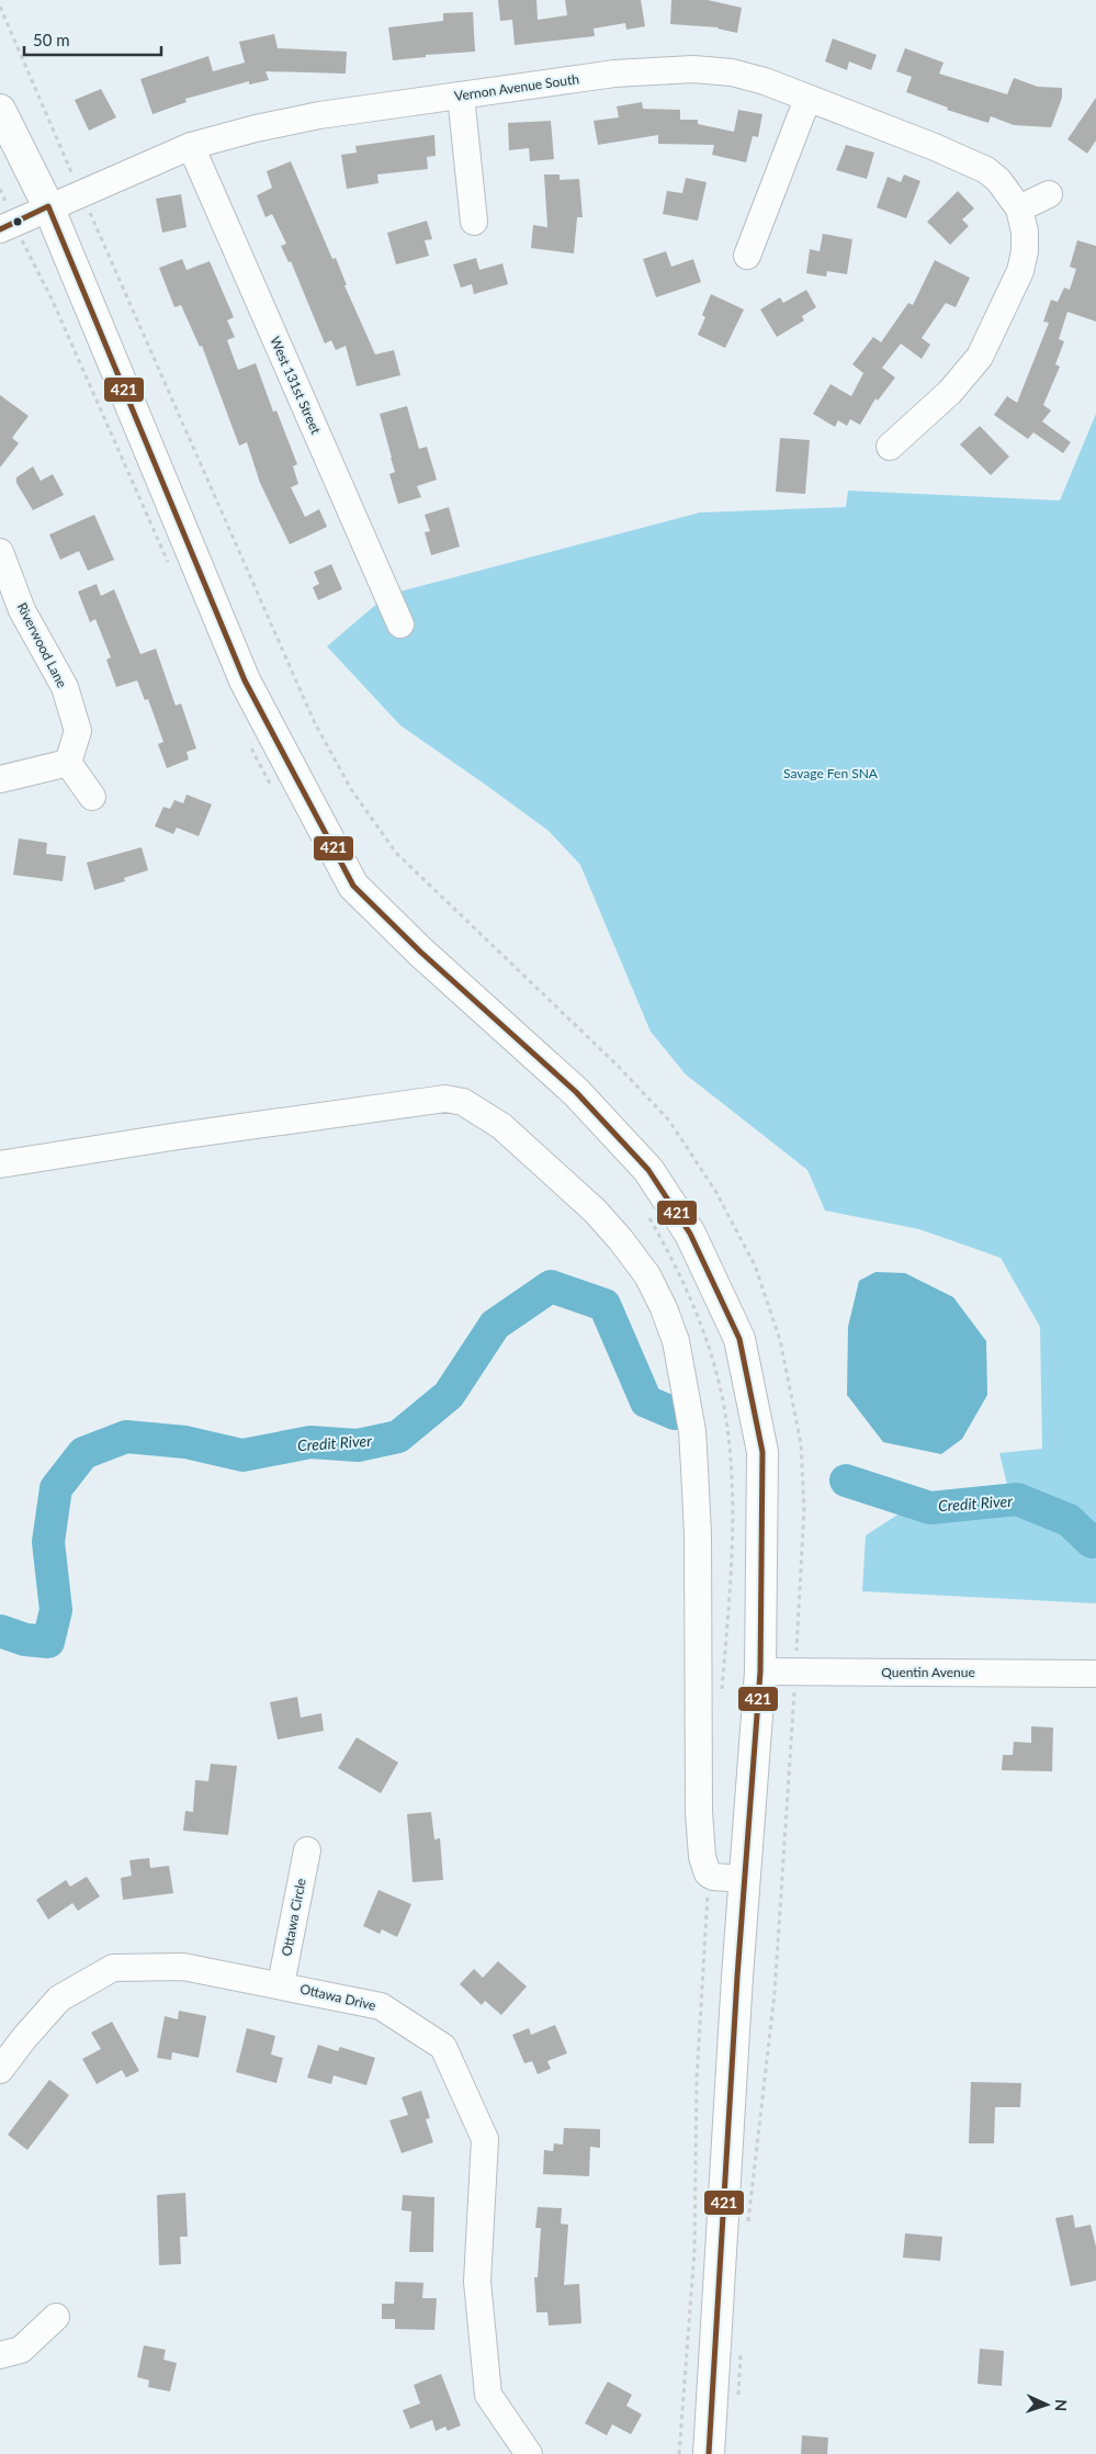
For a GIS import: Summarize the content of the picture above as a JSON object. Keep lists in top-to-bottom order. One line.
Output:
{"streets":{"street":["Vernon Avenue South","West 131st Street","Riverwood Lane","Quentin Avenue","Ottawa Circle","Ottawa Drive"]},"crossings":[["Vernon Avenue South","West 131st Street"],["Ottawa Circle","Ottawa Drive"]],"water":["Credit River"],"parks":["Savage Fen SNA"],"lines":["transit line 421"],"scale_bar":"50 m","north":"right"}
